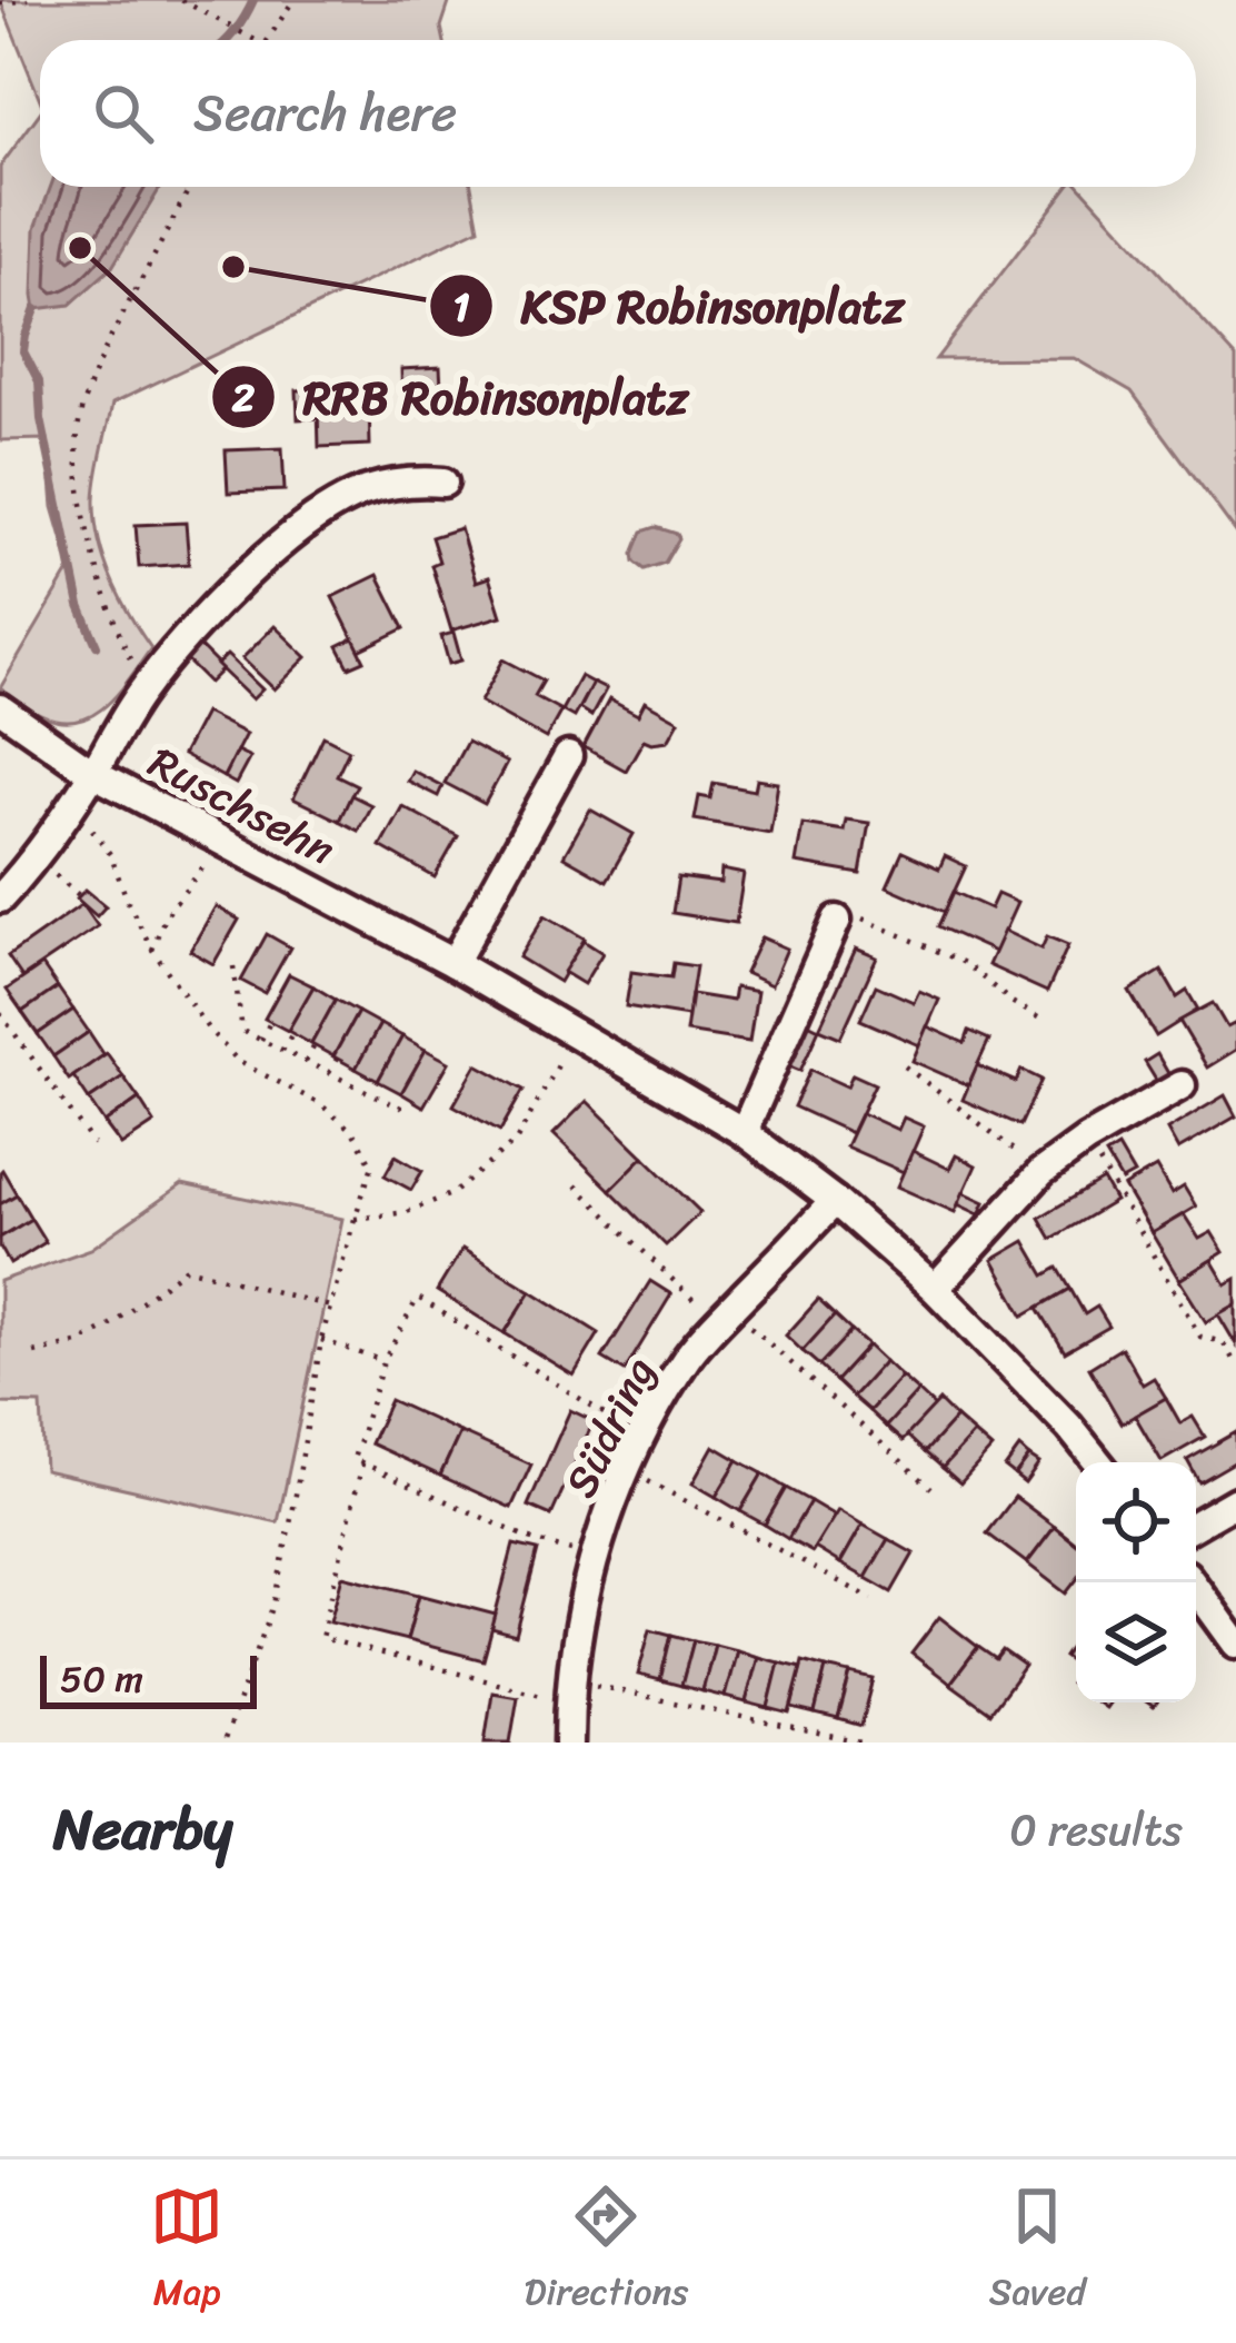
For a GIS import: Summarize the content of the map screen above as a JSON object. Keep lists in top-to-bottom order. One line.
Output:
{"streets":{"street":["Ruschsehn","Südring"]},"places":["RRB Robinsonplatz","KSP Robinsonplatz"],"scale_bar":"50 m","page":{"search":"Search here","scale":"50 m","heading":["Nearby","0 results"],"nav":["Map","Directions","Saved"]}}
